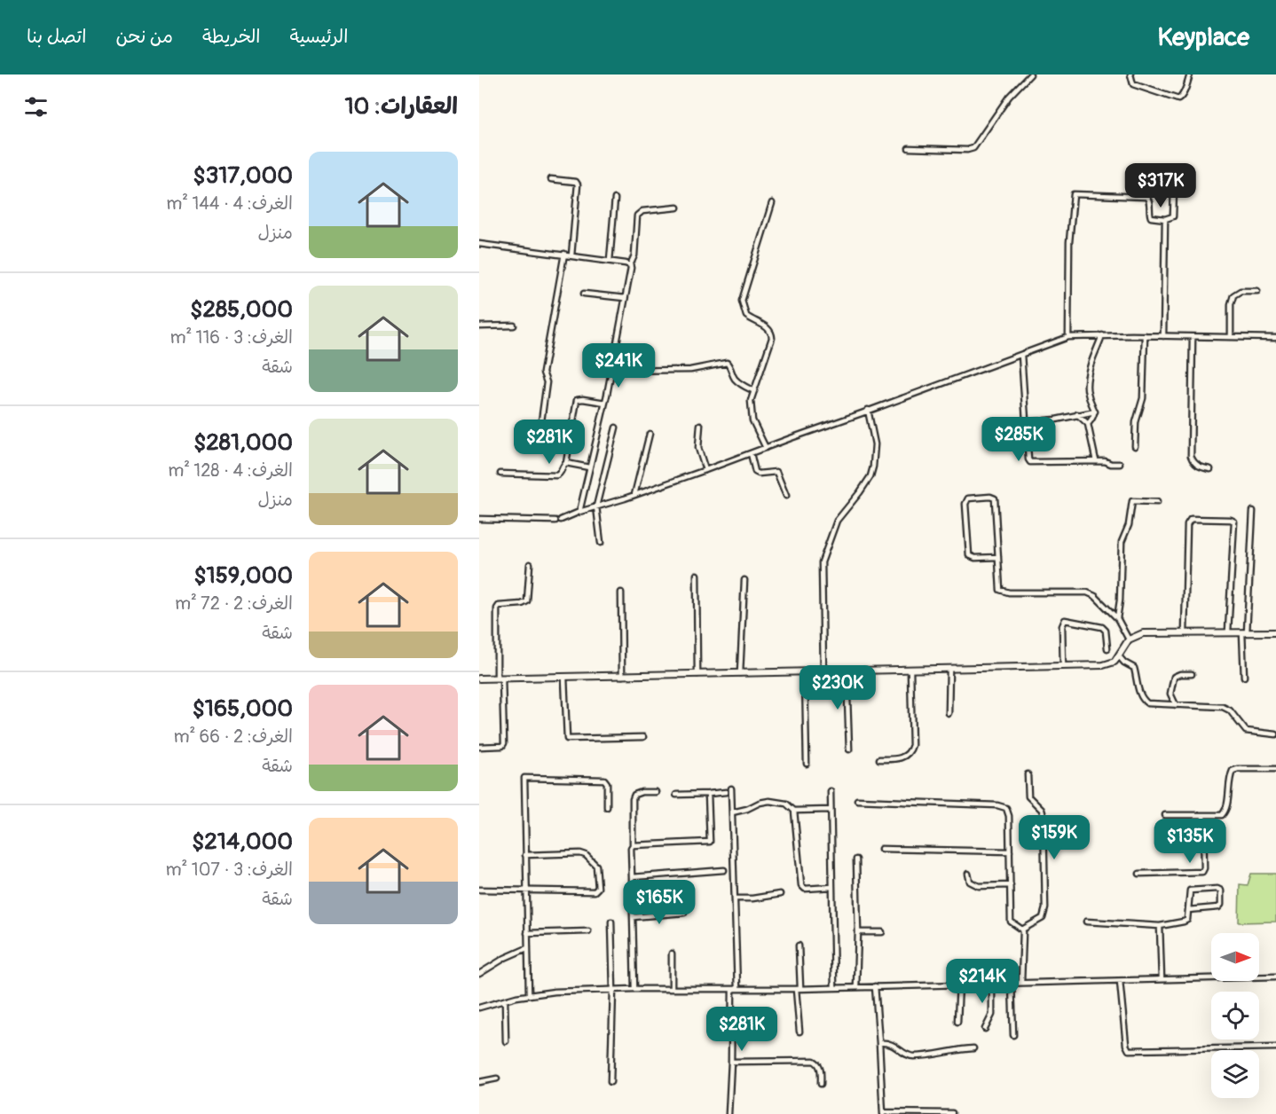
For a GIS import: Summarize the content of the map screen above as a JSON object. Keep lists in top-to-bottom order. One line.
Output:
{"north":"right","page":{"header":"Keyplace","nav":["الرئيسية","الخريطة","من نحن","اتصل بنا"],"heading":"العقارات: 10","list":[{"name":"$317,000","note":"الغرف: 4 · 144 m² · منزل"},{"name":"$285,000","note":"الغرف: 3 · 116 m² · شقة"},{"name":"$281,000","note":"الغرف: 4 · 128 m² · منزل"},{"name":"$159,000","note":"الغرف: 2 · 72 m² · شقة"},{"name":"$165,000","note":"الغرف: 2 · 66 m² · شقة"},{"name":"$214,000","note":"الغرف: 3 · 107 m² · شقة"}],"price":["$317K","$241K","$285K","$281K","$230K","$159K","$135K","$165K","$214K","$281K"]}}
